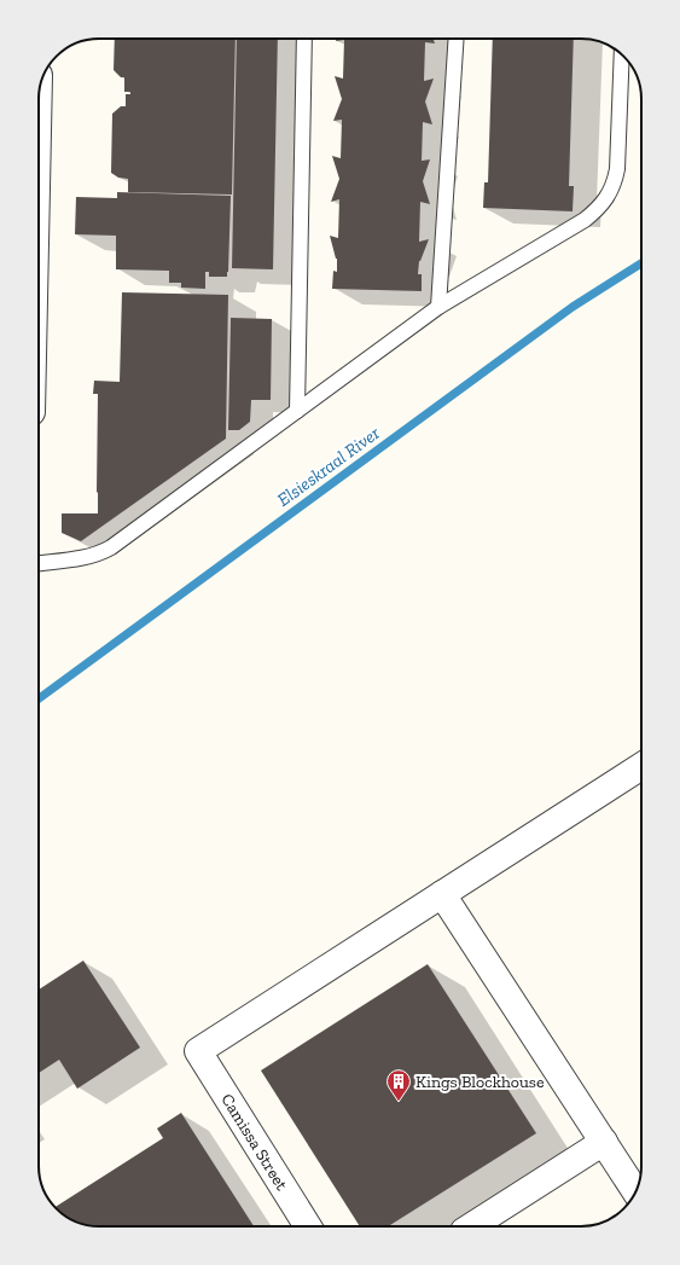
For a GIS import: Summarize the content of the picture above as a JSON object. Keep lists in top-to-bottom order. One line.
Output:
{"streets":{"street":["Camissa Street"]},"water":["Elsieskraal River"],"places":{"building":["Kings Blockhouse"]}}
